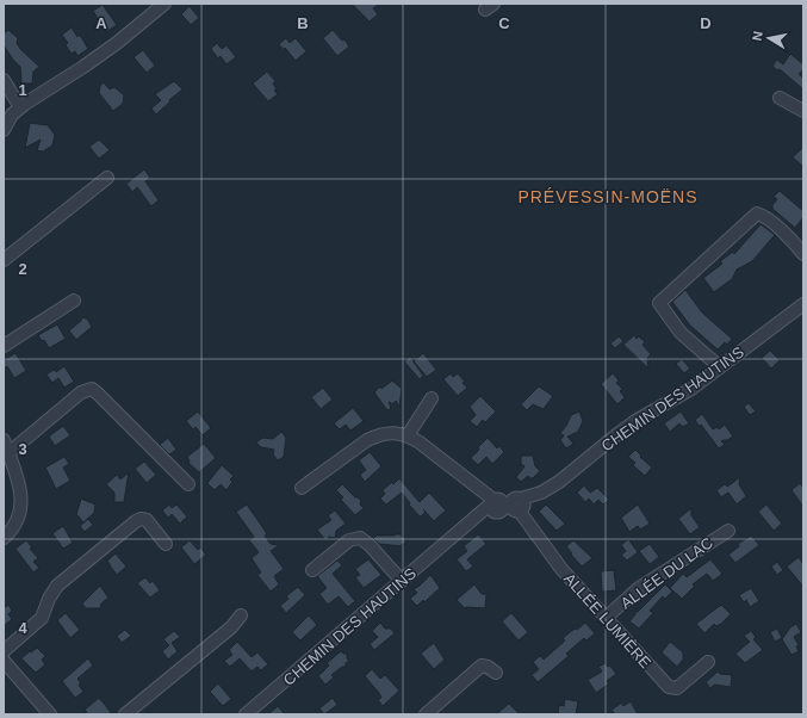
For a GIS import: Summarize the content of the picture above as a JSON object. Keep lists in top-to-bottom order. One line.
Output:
{"streets":{"street":["CHEMIN DES HAUTINS","ALLÉE DU LAC","ALLÉE LUMIÈRE"]},"crossings":[["CHEMIN DES HAUTINS","ALLÉE LUMIÈRE"],["ALLÉE DU LAC","ALLÉE LUMIÈRE"]],"districts":["PRÉVESSIN-MOËNS"],"north":"left","grid":{"columns":["A","B","C","D"],"rows":["1","2","3","4"]}}
